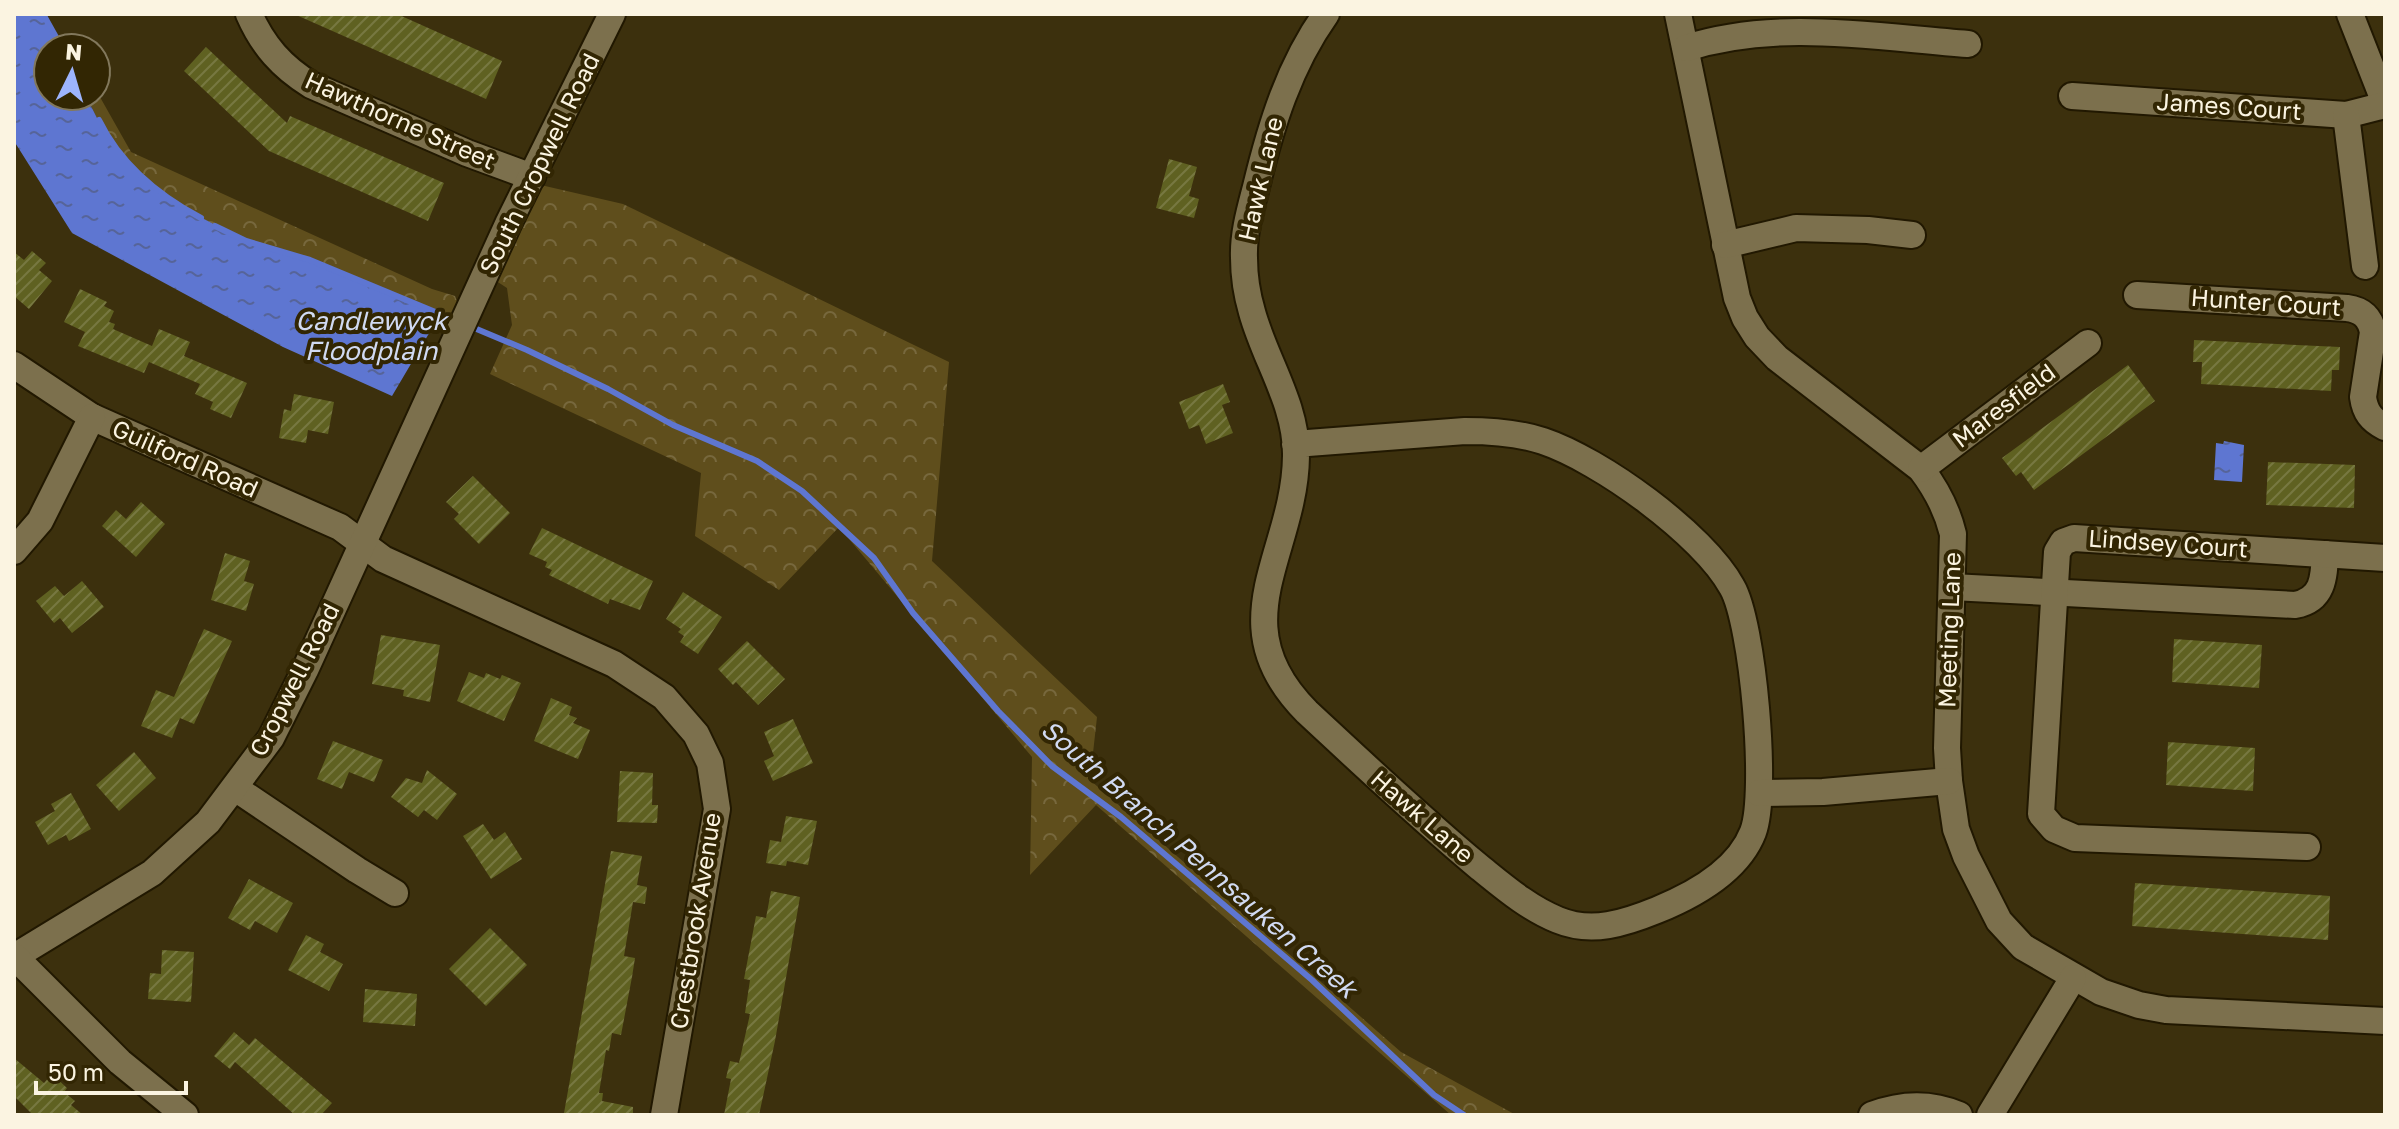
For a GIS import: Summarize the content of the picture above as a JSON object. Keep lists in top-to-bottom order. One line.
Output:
{"streets":{"street":["James Court","Hawthorne Street","South Cropwell Road","Hawk Lane","Hunter Court","Maresfield","Guilford Road","Lindsey Court","Meeting Lane","Cropwell Road","Crestbrook Avenue"]},"crossings":[["James Court","Hunter Court"],["Hawthorne Street","South Cropwell Road"],["South Cropwell Road","Cropwell Road"],["Maresfield","Meeting Lane"],["Guilford Road","Cropwell Road"],["Guilford Road","Crestbrook Avenue"],["Cropwell Road","Crestbrook Avenue"]],"water":["Candlewyck Floodplain","South Branch Pennsauken Creek"],"scale_bar":"50 m","north":"top"}
